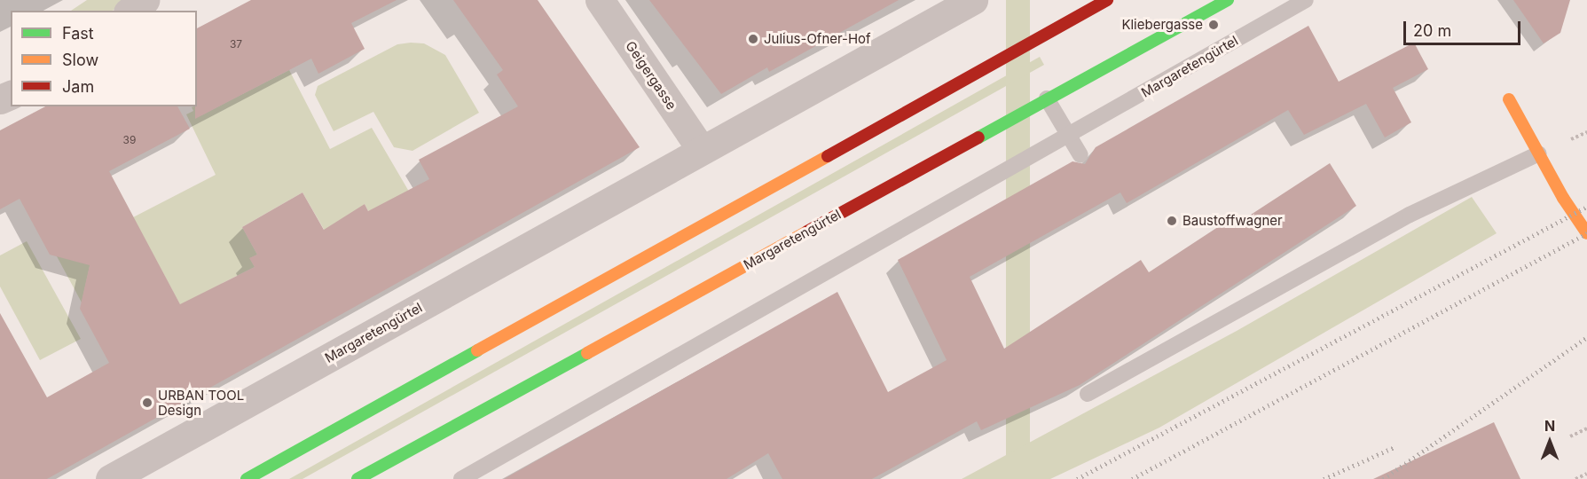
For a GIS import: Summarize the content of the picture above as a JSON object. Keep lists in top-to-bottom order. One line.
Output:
{"streets":{"main road":["Margaretengürtel"],"street":["Geigergasse"]},"crossings":[["Margaretengürtel","Geigergasse"]],"places":["Kliebergasse","Julius-Ofner-Hof","Baustoffwagner","URBAN TOOL Design"],"house_numbers":["37","39"],"legend":["Fast","Slow","Jam"],"scale_bar":"20 m","north":"top"}
